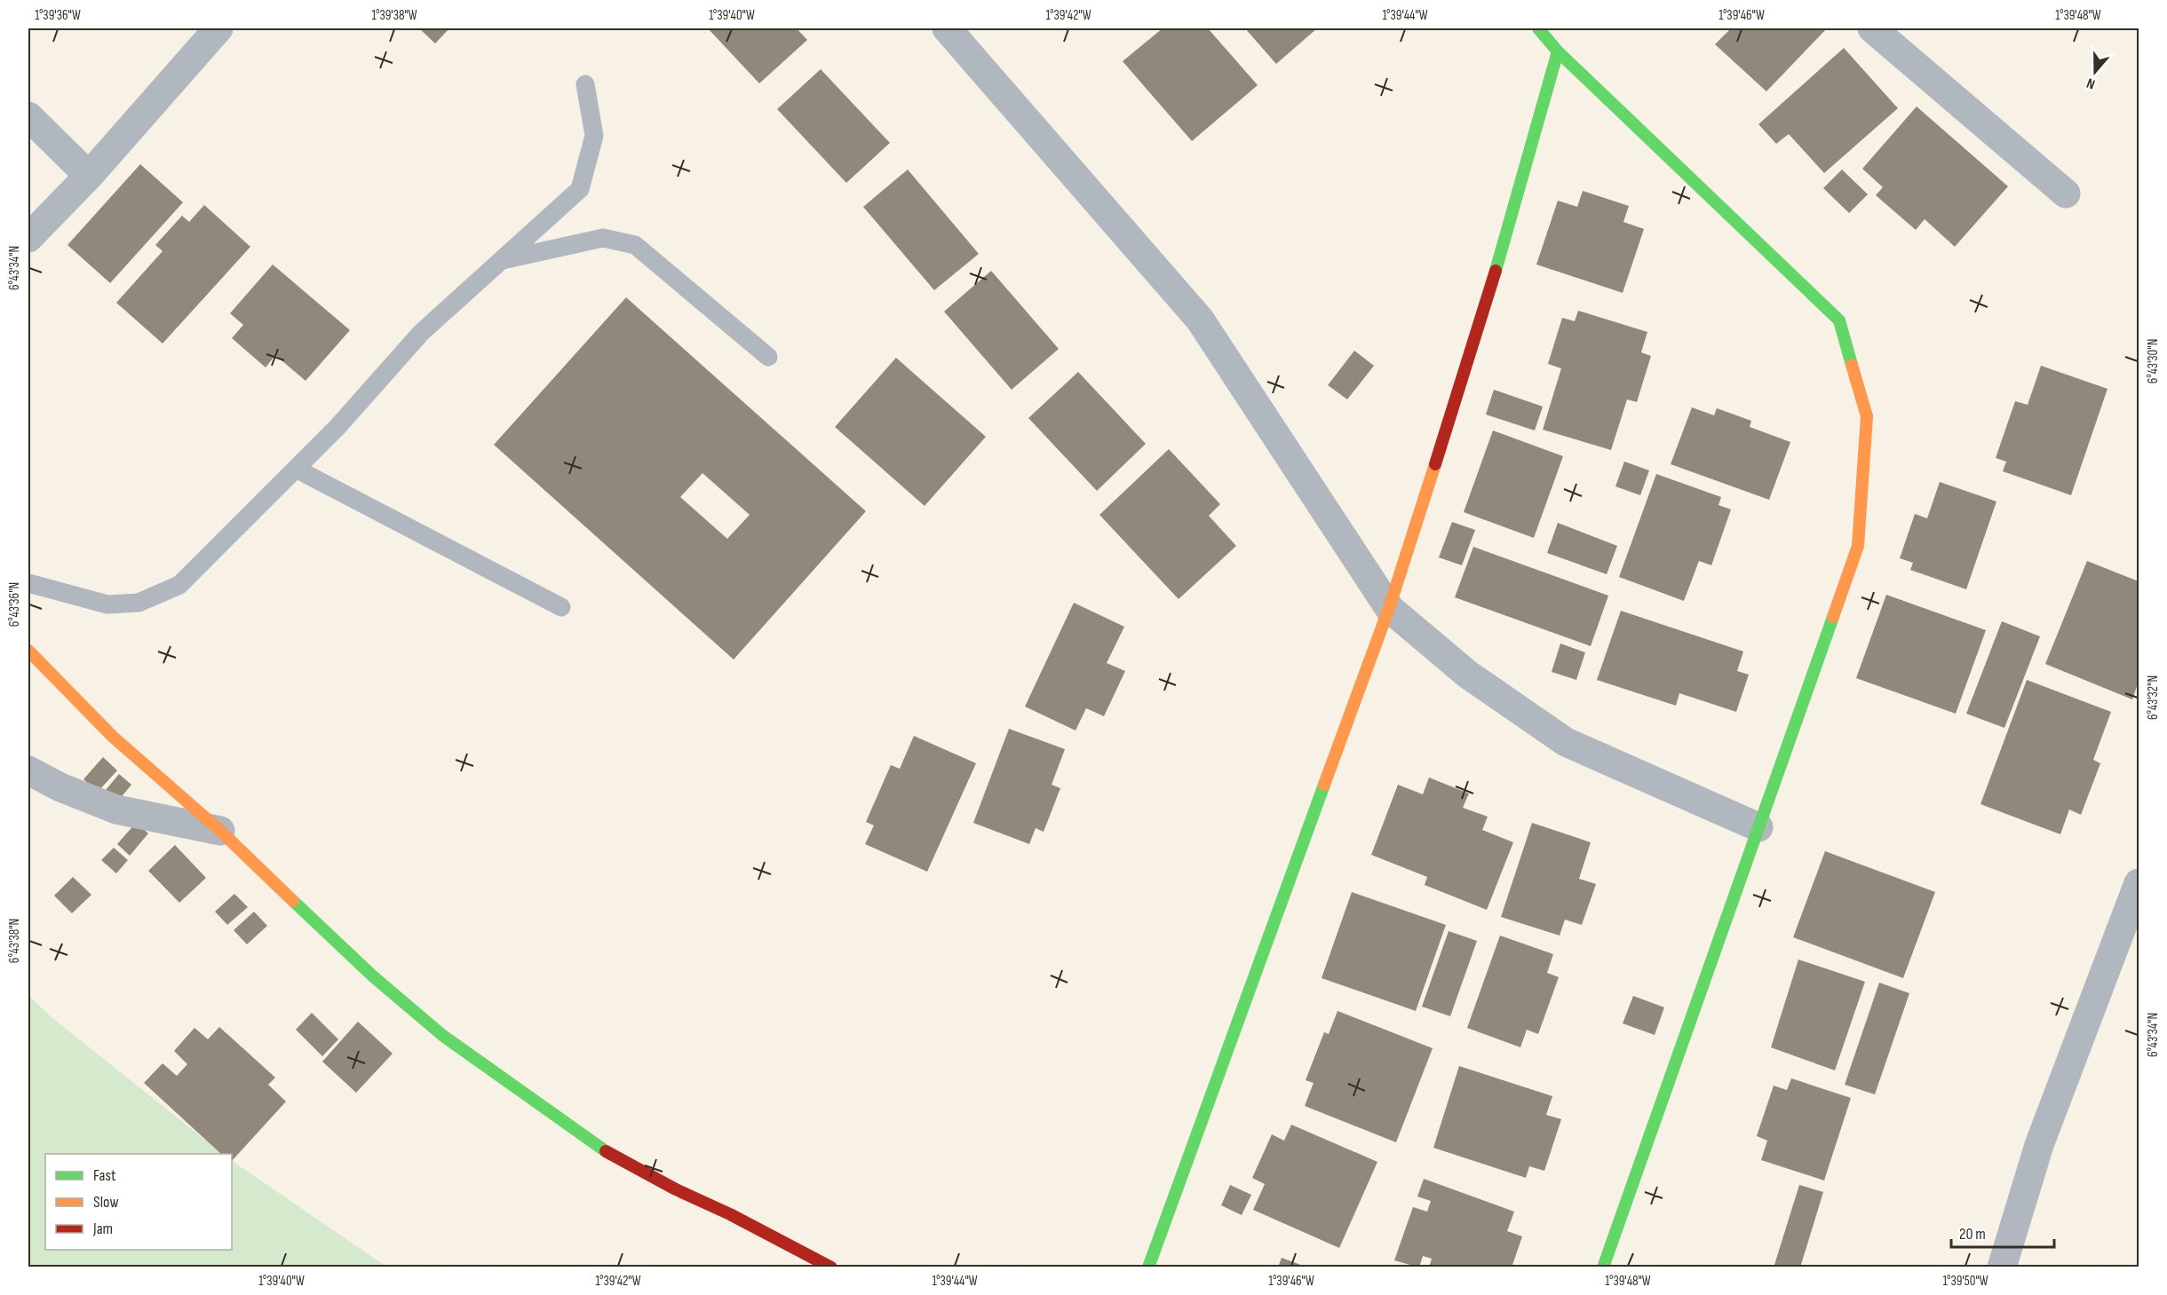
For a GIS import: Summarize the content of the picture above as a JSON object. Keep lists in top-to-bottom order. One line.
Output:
{"legend":["Fast","Slow","Jam"],"scale_bar":"20 m","north":"bottom","coordinates":["1°39'36\"W","1°39'38\"W","1°39'40\"W","1°39'42\"W","1°39'44\"W","1°39'46\"W","1°39'48\"W","6°43'34\"N","6°43'30\"N","6°43'36\"N","6°43'32\"N","6°43'38\"N","1°39'50\"W"]}
